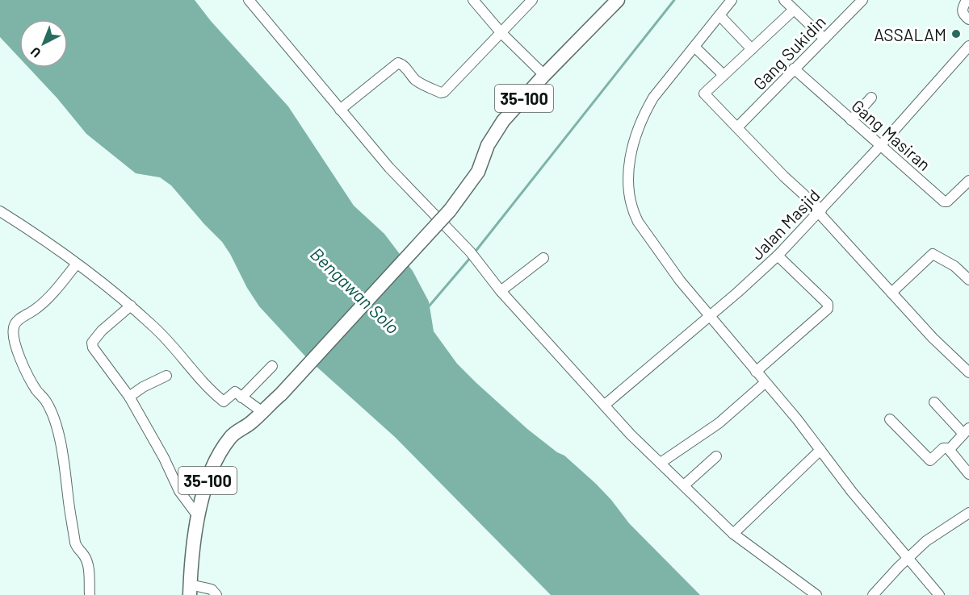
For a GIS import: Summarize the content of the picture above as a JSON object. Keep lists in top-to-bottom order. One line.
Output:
{"streets":{"main road":["35-100"],"street":["Gang Sukidin","Gang Masiran","Jalan Masjid"]},"crossings":[["Gang Sukidin","Gang Masiran"],["Gang Masiran","Jalan Masjid"]],"water":["Bengawan Solo"],"places":["ASSALAM"],"north":"bottom left"}
